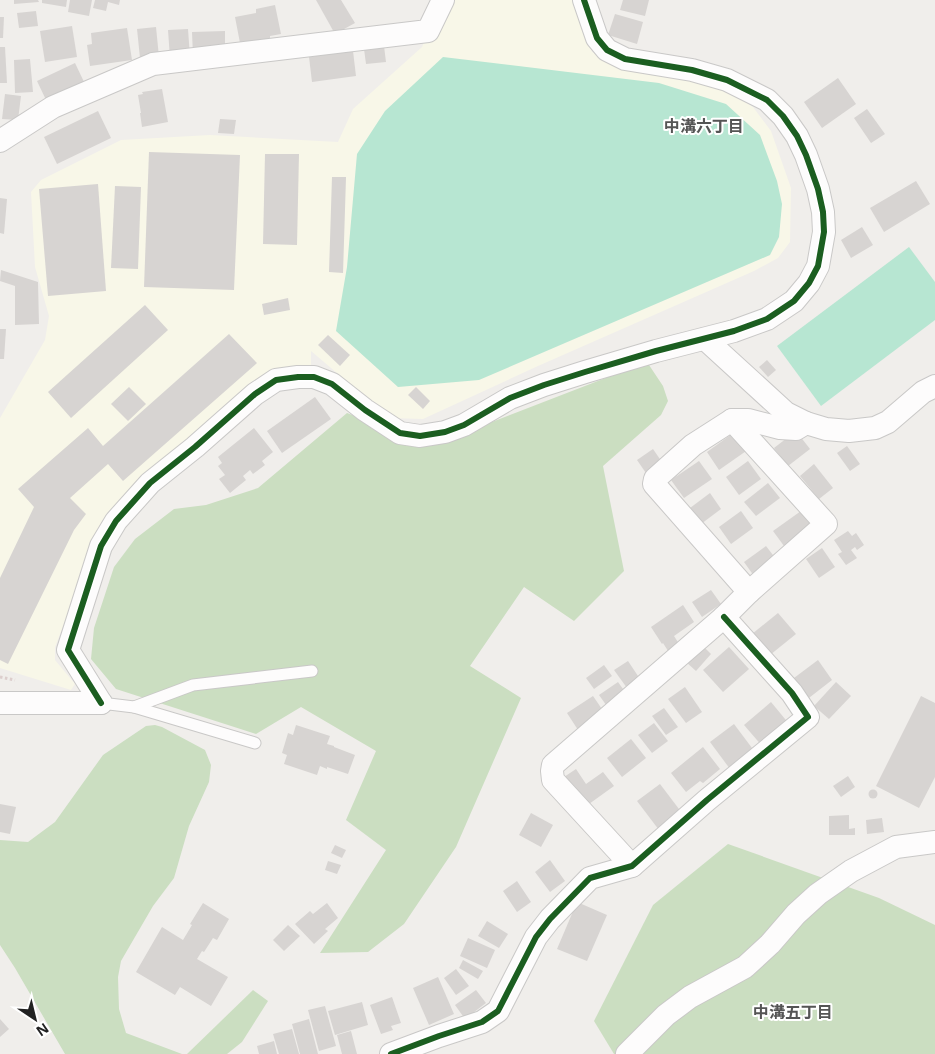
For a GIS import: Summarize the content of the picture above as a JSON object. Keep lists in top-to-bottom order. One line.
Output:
{"districts":["中溝六丁目","中溝五丁目"],"north":"bottom right"}
